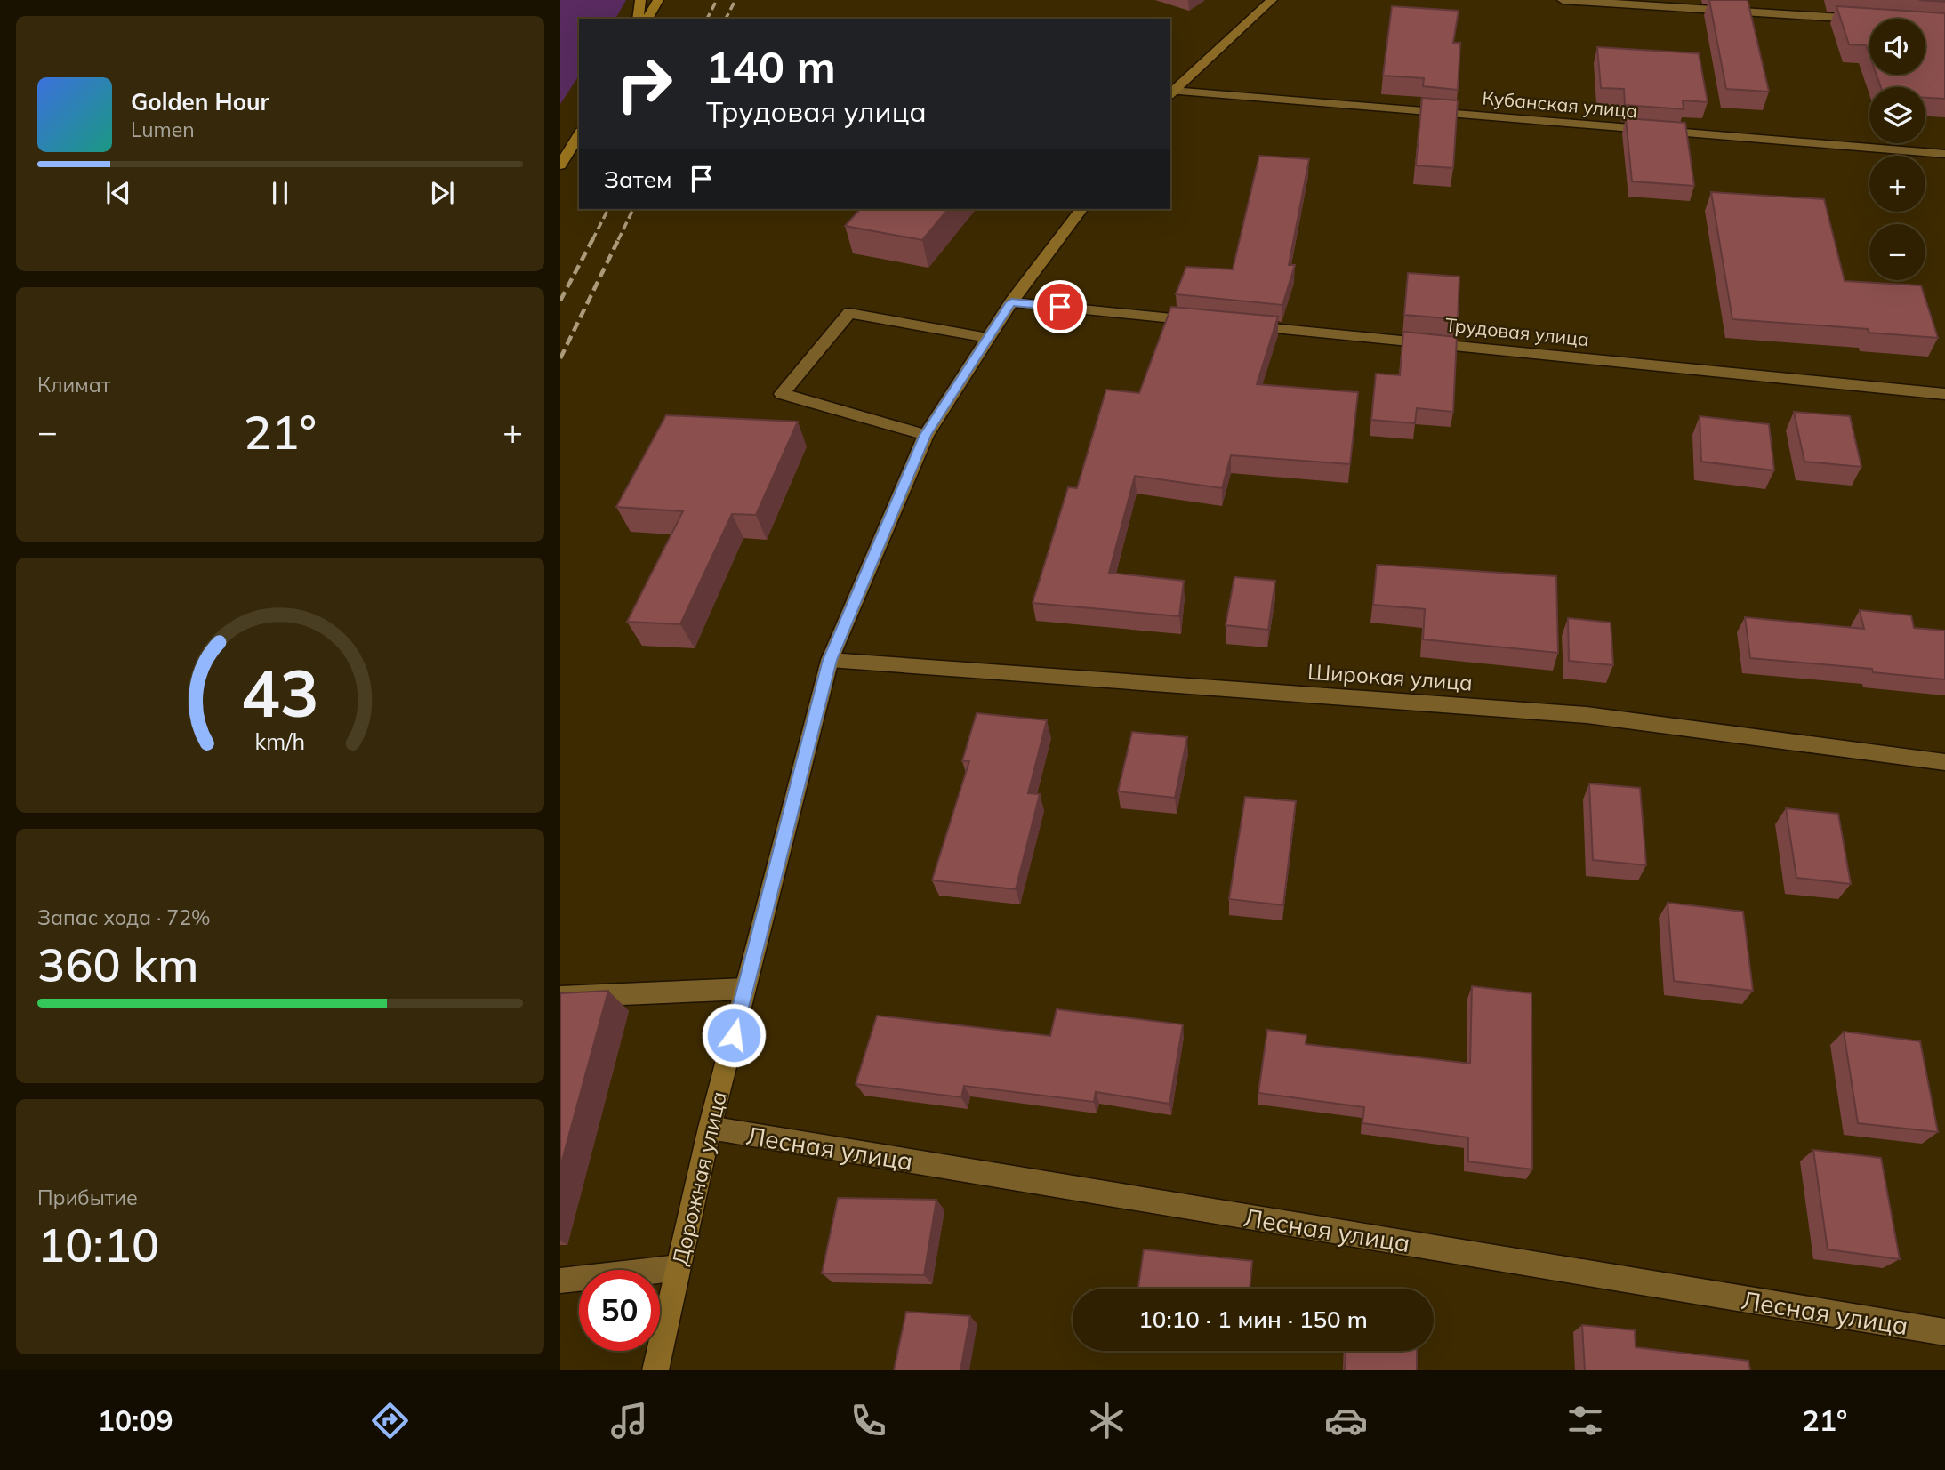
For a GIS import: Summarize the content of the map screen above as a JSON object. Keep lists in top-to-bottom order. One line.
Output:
{"streets":{"main road":["Дорожная улица"],"street":["Кубанская улица","Трудовая улица","Широкая улица","Лесная улица"]},"crossings":[["Широкая улица","Дорожная улица"],["Лесная улица","Дорожная улица"]],"page":{"map_buttons":["+","−"],"turn":["140 m","Трудовая улица"],"song":["Golden Hour","Lumen"],"then":"Затем","tile":["Климат",["Запас хода · 72%","360 km"],["Прибытие","10:10"]],"heat":["−","21°","+"],"limit":"50","trip":"10:10 · 1 мин · 150 m","tabs":["10:09","21°"],"gauge":["43","km/h"]}}
